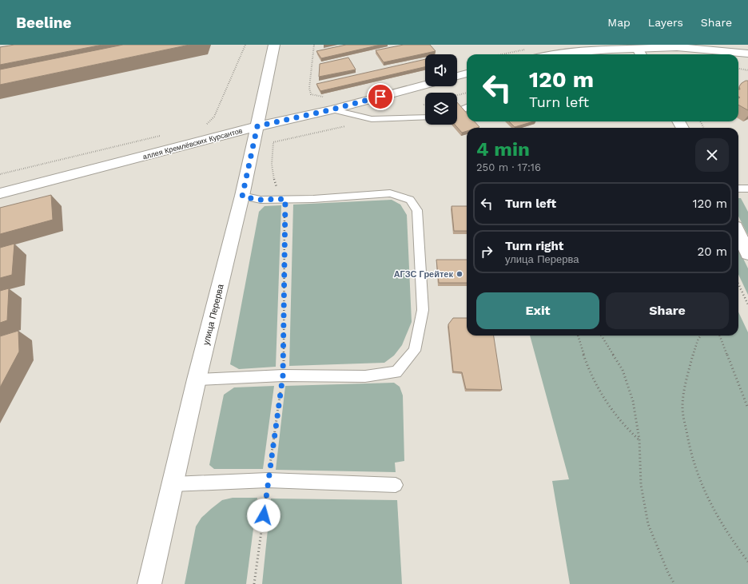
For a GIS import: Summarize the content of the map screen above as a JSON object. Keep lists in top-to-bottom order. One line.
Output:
{"streets":{"main road":["аллея Кремлёвских Курсантов","улица Перерва"]},"crossings":[["аллея Кремлёвских Курсантов","улица Перерва"]],"places":["АГЗС Грейтек"],"page":{"header":"Beeline","nav":["Map","Layers","Share"],"turn":["120 m","Turn left"],"heading":["4 min","250 m · 17:16"],"list":[{"name":"Turn left","value":"120 m"},{"name":"Turn right","note":"улица Перерва","value":"20 m"}],"buttons":["Exit","Share"]}}
